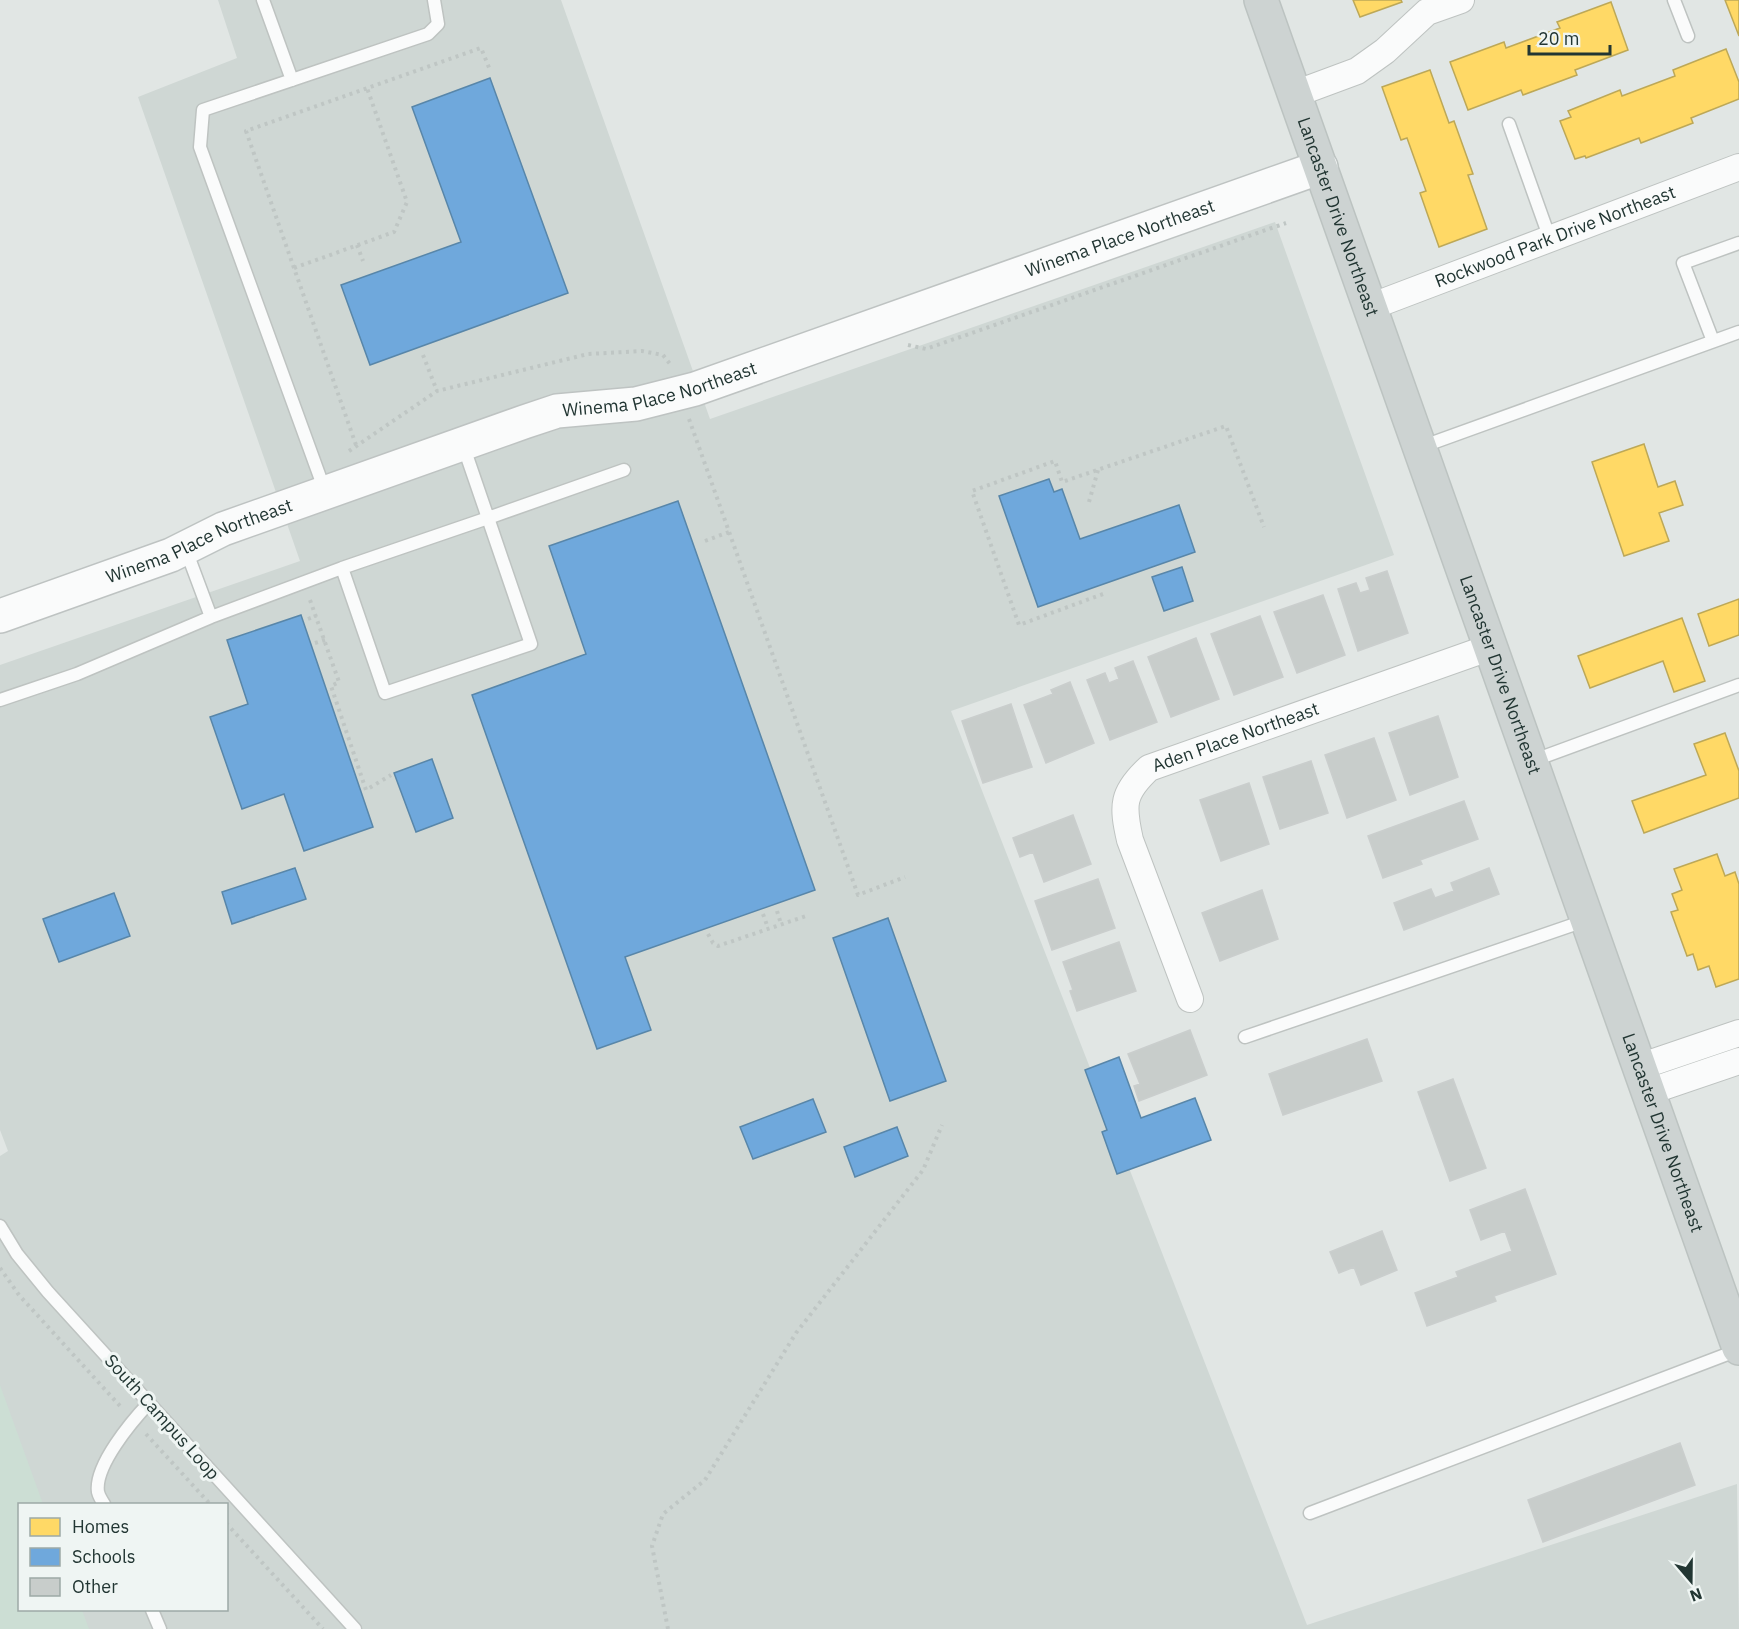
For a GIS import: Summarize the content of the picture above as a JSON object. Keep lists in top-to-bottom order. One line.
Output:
{"streets":{"main road":["Lancaster Drive Northeast"],"street":["Rockwood Park Drive Northeast","Winema Place Northeast","Aden Place Northeast"],"lane":["South Campus Loop"]},"crossings":[["Lancaster Drive Northeast","Rockwood Park Drive Northeast"],["Lancaster Drive Northeast","Winema Place Northeast"],["Lancaster Drive Northeast","Aden Place Northeast"]],"legend":["Homes","Schools","Other"],"scale_bar":"20 m","north":"bottom"}
